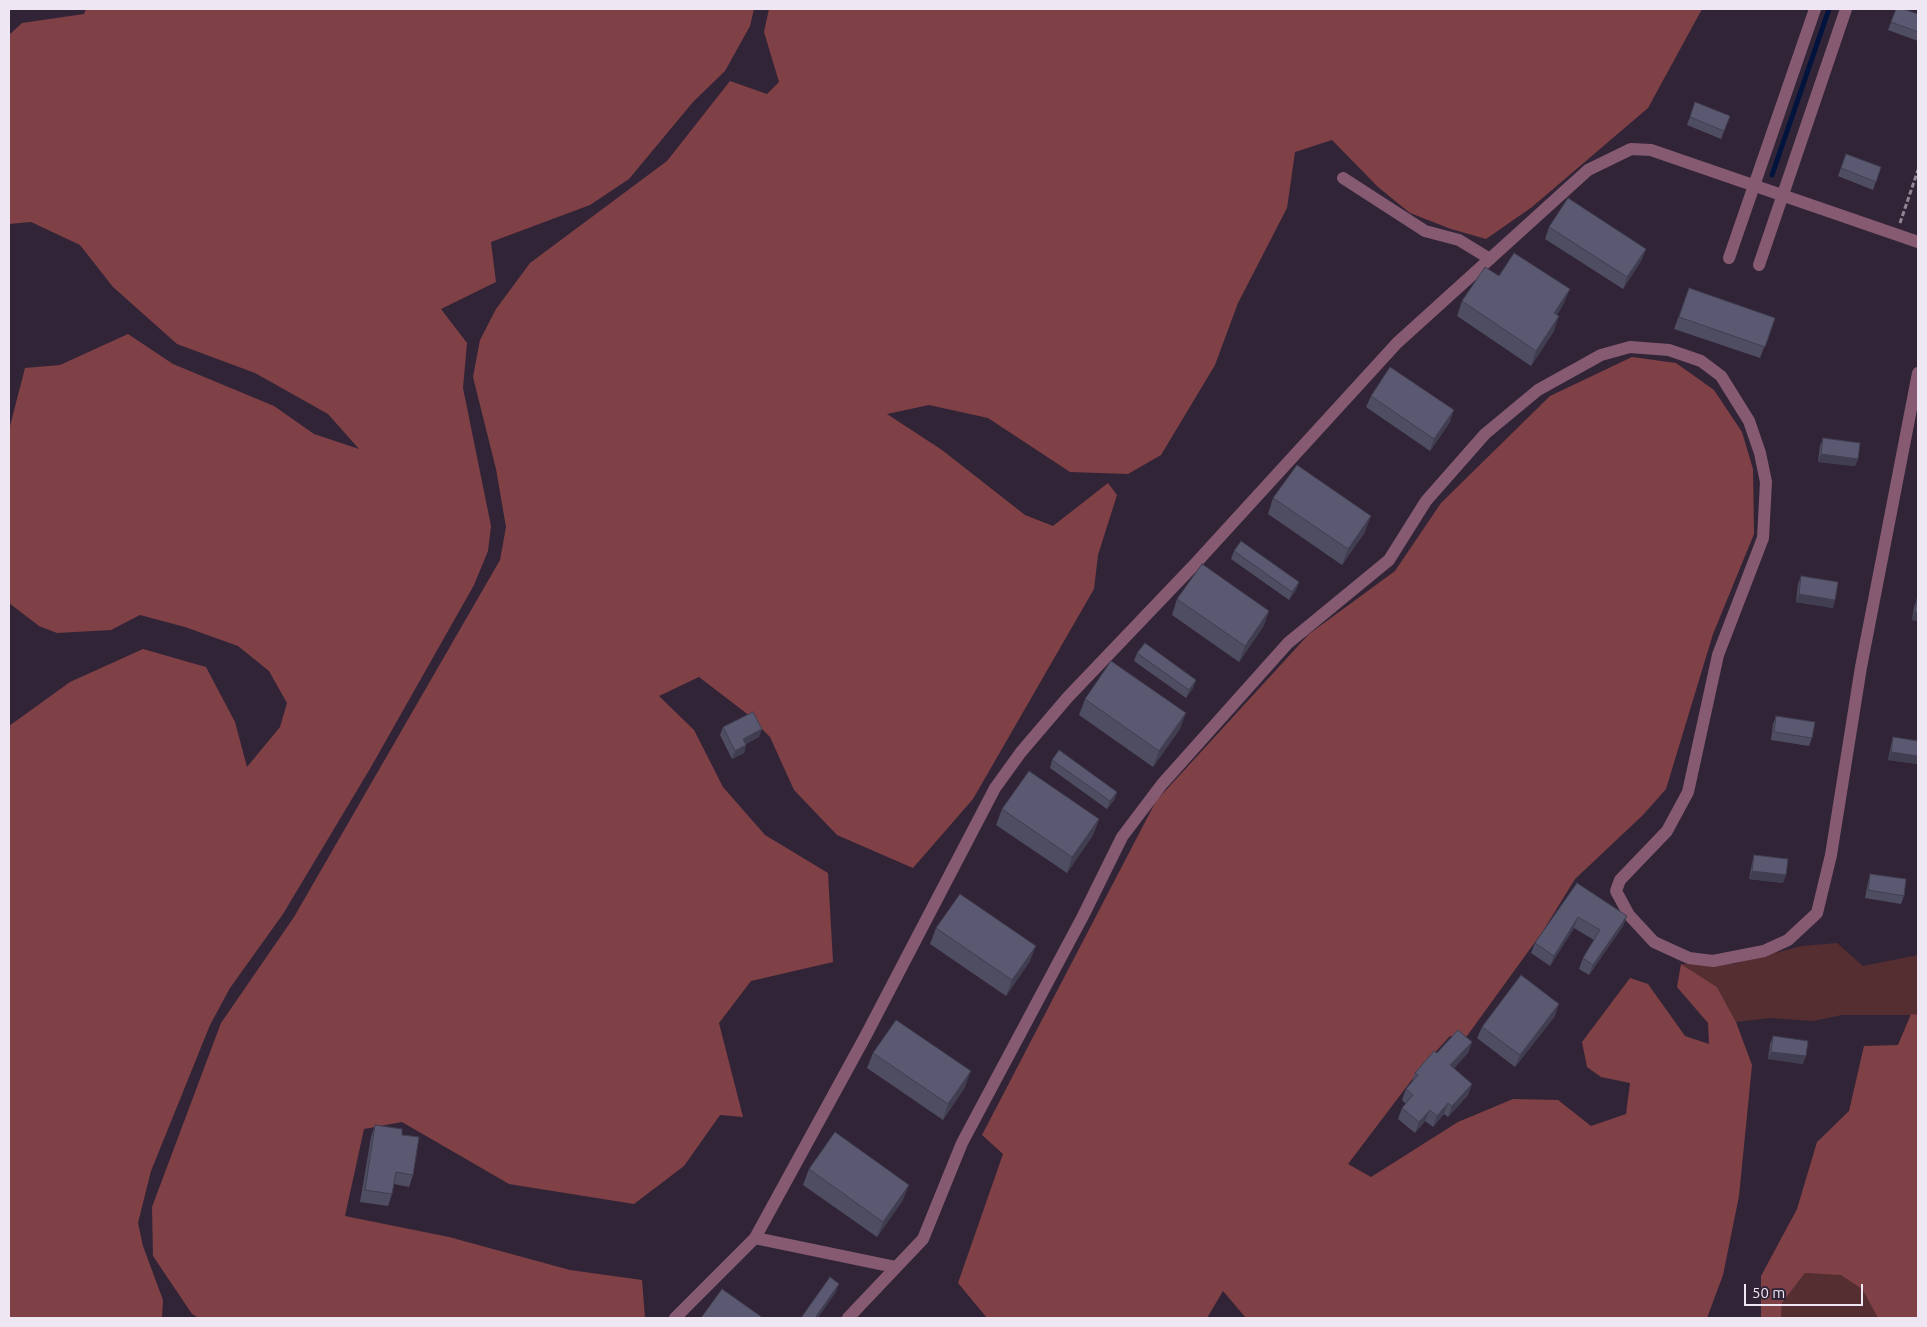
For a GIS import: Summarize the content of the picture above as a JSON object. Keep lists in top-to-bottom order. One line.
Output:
{"scale_bar":"50 m"}
